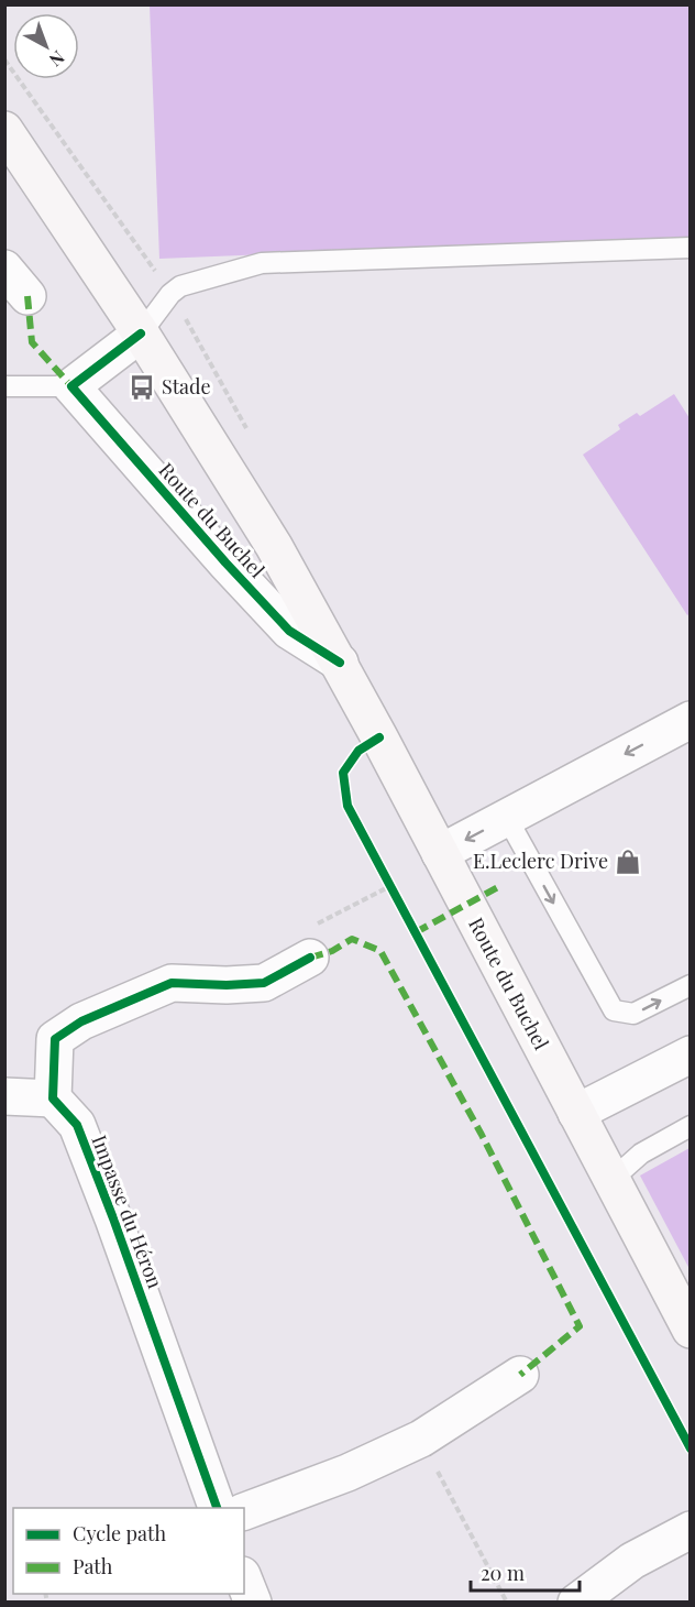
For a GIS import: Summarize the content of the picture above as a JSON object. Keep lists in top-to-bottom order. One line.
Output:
{"streets":{"main road":["Route du Buchel"],"street":["Impasse du Héron"]},"places":{"bus stop":["Stade"],"shop":["E.Leclerc Drive"]},"legend":["Cycle path","Path"],"scale_bar":"20 m","north":"bottom right"}
